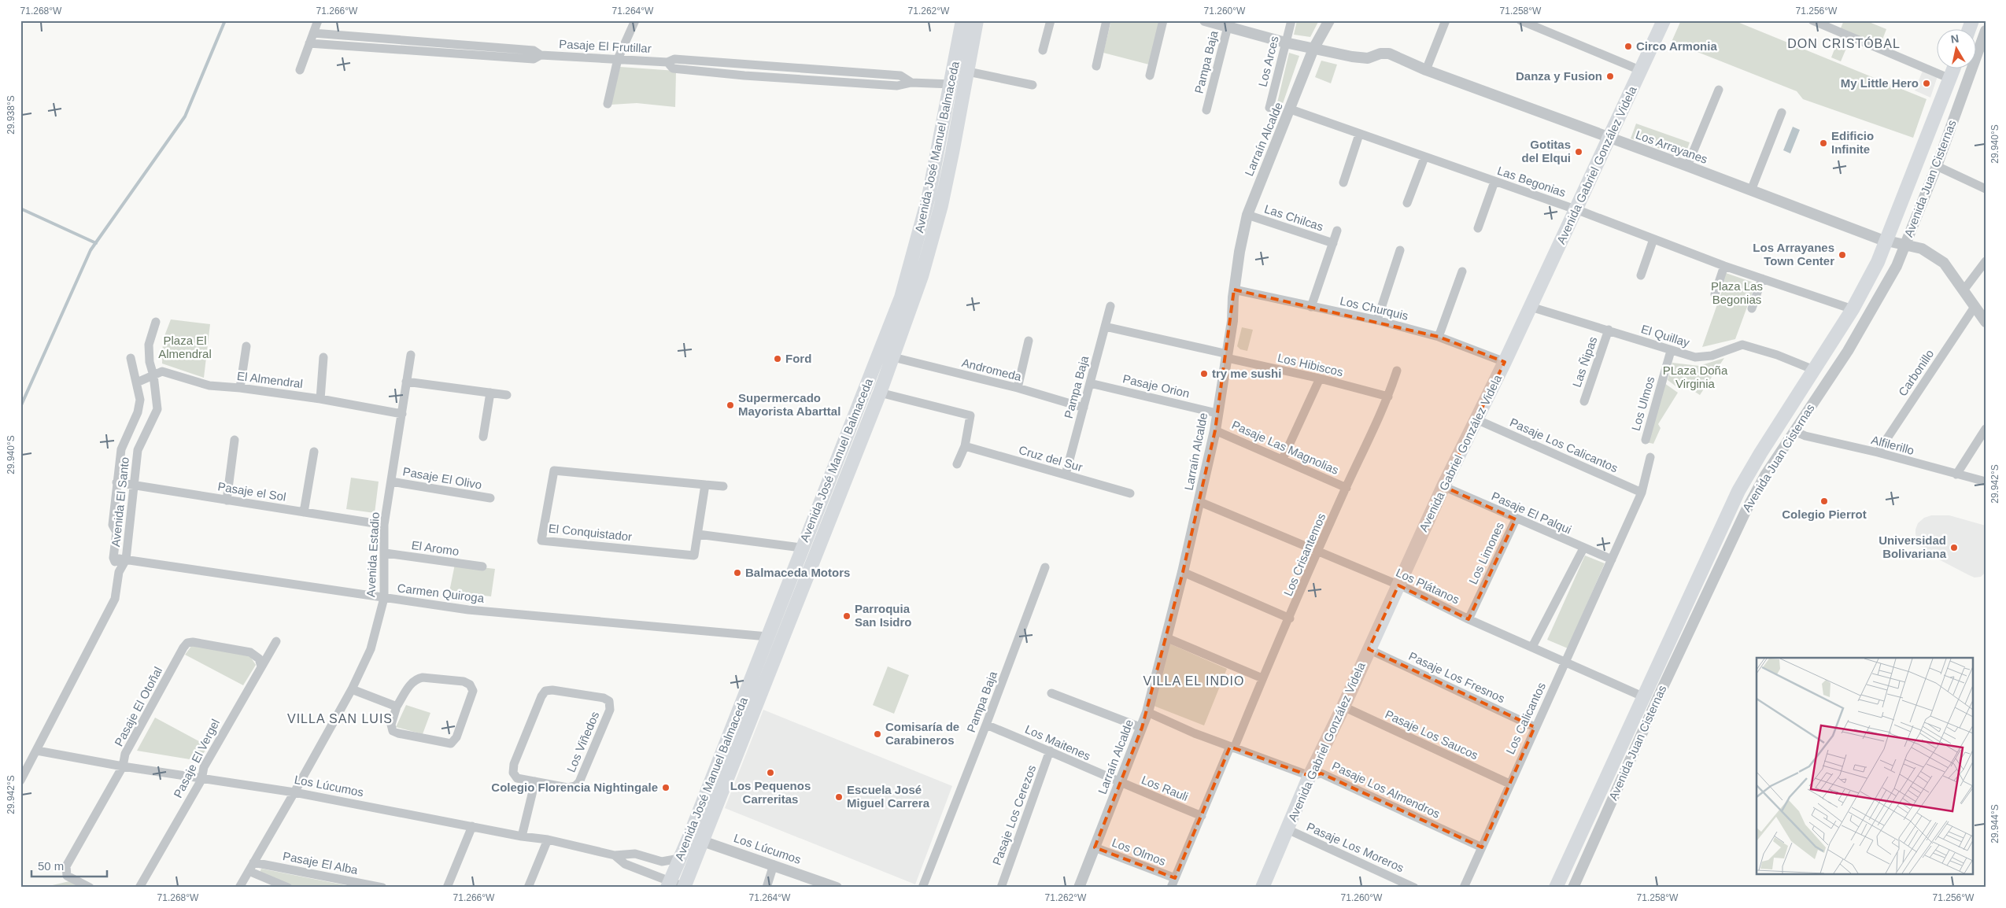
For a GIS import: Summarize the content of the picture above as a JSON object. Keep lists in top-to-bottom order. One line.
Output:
{"streets":{"main road":["Avenida José Manuel Balmaceda","Avenida Gabriel González Videla","Avenida Juan Cisternas"],"street":["Pasaje El Frutillar","Los Arces","Pampa Baja","Larraín Alcalde","Los Arrayanes","Las Begonias","Las Chilcas","Los Churquis","El Quillay","Las Ñipas","Los Hibiscos","Andromeda","Carbonillo","El Almendral","Pasaje Orion","Los Ulmos","Pasaje Los Calicantos","Alfilerillo","Pasaje Las Magnolias","Cruz del Sur","Pasaje El Olivo","Pasaje el Sol","Avenida El Santo","Pasaje El Palqui","El Conquistador","El Aromo","Los Limones","Avenida Estadio","Los Crisantemos","Los Plátanos","Carmen Quiroga","Pasaje Los Fresnos","Pasaje El Otoñal","Los Calicantos","Pasaje Los Saucos","Los Viñedos","Los Maitenes","Pasaje El Vergel","Los Lúcumos","Los Rauli","Pasaje Los Almendros","Pasaje Los Cerezos","Pasaje Los Moreros","Los Olmos","Pasaje El Alba"]},"crossings":[["Pasaje El Frutillar","Avenida José Manuel Balmaceda"],["Los Arces","Los Arrayanes"],["Pampa Baja","Los Arrayanes"],["Pampa Baja","Los Hibiscos"],["Pampa Baja","Andromeda"],["Pampa Baja","Pasaje Orion"],["Pampa Baja","Cruz del Sur"],["Pampa Baja","Los Maitenes"],["Larraín Alcalde","Los Arrayanes"],["Larraín Alcalde","Las Begonias"],["Larraín Alcalde","Las Chilcas"],["Larraín Alcalde","Los Churquis"],["Larraín Alcalde","Los Hibiscos"],["Larraín Alcalde","Pasaje Orion"],["Larraín Alcalde","Pasaje Las Magnolias"],["Larraín Alcalde","Los Plátanos"],["Larraín Alcalde","Los Maitenes"],["Larraín Alcalde","Los Rauli"],["Larraín Alcalde","Pasaje Los Almendros"],["Larraín Alcalde","Los Olmos"],["Avenida José Manuel Balmaceda","Andromeda"],["Avenida José Manuel Balmaceda","Carmen Quiroga"],["Avenida José Manuel Balmaceda","Los Lúcumos"],["Los Arrayanes","Avenida Gabriel González Videla"],["Los Arrayanes","Avenida Juan Cisternas"],["Los Arrayanes","Carbonillo"],["Avenida Gabriel González Videla","Las Begonias"],["Avenida Gabriel González Videla","Los Churquis"],["Avenida Gabriel González Videla","El Quillay"],["Avenida Gabriel González Videla","Pasaje Los Calicantos"],["Avenida Gabriel González Videla","Pasaje El Palqui"],["Avenida Gabriel González Videla","Los Plátanos"],["Avenida Gabriel González Videla","Pasaje Los Fresnos"],["Avenida Gabriel González Videla","Pasaje Los Saucos"],["Avenida Gabriel González Videla","Pasaje Los Almendros"],["Avenida Gabriel González Videla","Pasaje Los Moreros"],["Avenida Juan Cisternas","Las Begonias"],["Avenida Juan Cisternas","El Quillay"],["Avenida Juan Cisternas","Alfilerillo"],["Avenida Juan Cisternas","Los Plátanos"],["El Quillay","Las Ñipas"],["El Quillay","Los Ulmos"],["Los Hibiscos","Los Crisantemos"],["Carbonillo","Alfilerillo"],["El Almendral","Avenida El Santo"],["El Almendral","Avenida Estadio"],["Pasaje Las Magnolias","Los Crisantemos"],["Pasaje El Olivo","Avenida Estadio"],["Pasaje el Sol","Avenida El Santo"],["Pasaje el Sol","Avenida Estadio"],["Avenida El Santo","Carmen Quiroga"],["Avenida El Santo","Los Lúcumos"],["Pasaje El Palqui","Los Limones"],["Pasaje El Palqui","Los Calicantos"],["El Aromo","Avenida Estadio"],["Los Limones","Los Plátanos"],["Avenida Estadio","Carmen Quiroga"],["Avenida Estadio","Los Lúcumos"],["Avenida Estadio","Pasaje El Alba"],["Los Crisantemos","Los Plátanos"],["Los Crisantemos","Los Rauli"],["Los Crisantemos","Pasaje Los Almendros"],["Los Crisantemos","Los Olmos"],["Los Plátanos","Los Calicantos"],["Pasaje Los Fresnos","Los Calicantos"],["Pasaje El Otoñal","Pasaje El Vergel"],["Pasaje El Otoñal","Los Lúcumos"],["Los Calicantos","Pasaje Los Saucos"],["Los Calicantos","Pasaje Los Almendros"],["Los Maitenes","Los Rauli"],["Los Maitenes","Pasaje Los Cerezos"],["Pasaje El Vergel","Los Lúcumos"]],"districts":["DON CRISTÓBAL","VILLA EL INDIO","VILLA SAN LUIS"],"parks":["Plaza Las Begonias","Plaza El Almendral","PLaza Doña Virginia"],"places":["Circo Armonia","Danza y Fusion","My Little Hero","Edificio Infinite","Gotitas del Elqui","Los Arrayanes Town Center","Ford","try me sushi","Supermercado Mayorista Abarttal","Colegio Pierrot","Universidad Bolivariana","Balmaceda Motors","Parroquia San Isidro","Comisaría de Carabineros","Los Pequenos Carreritas","Colegio Florencia Nightingale","Escuela José Miguel Carrera"],"scale_bar":"50 m","north":"top","coordinates":["71.268°W","71.266°W","71.264°W","71.262°W","71.260°W","71.258°W","71.256°W","29.938°S","29.940°S","29.942°S","29.944°S"]}
